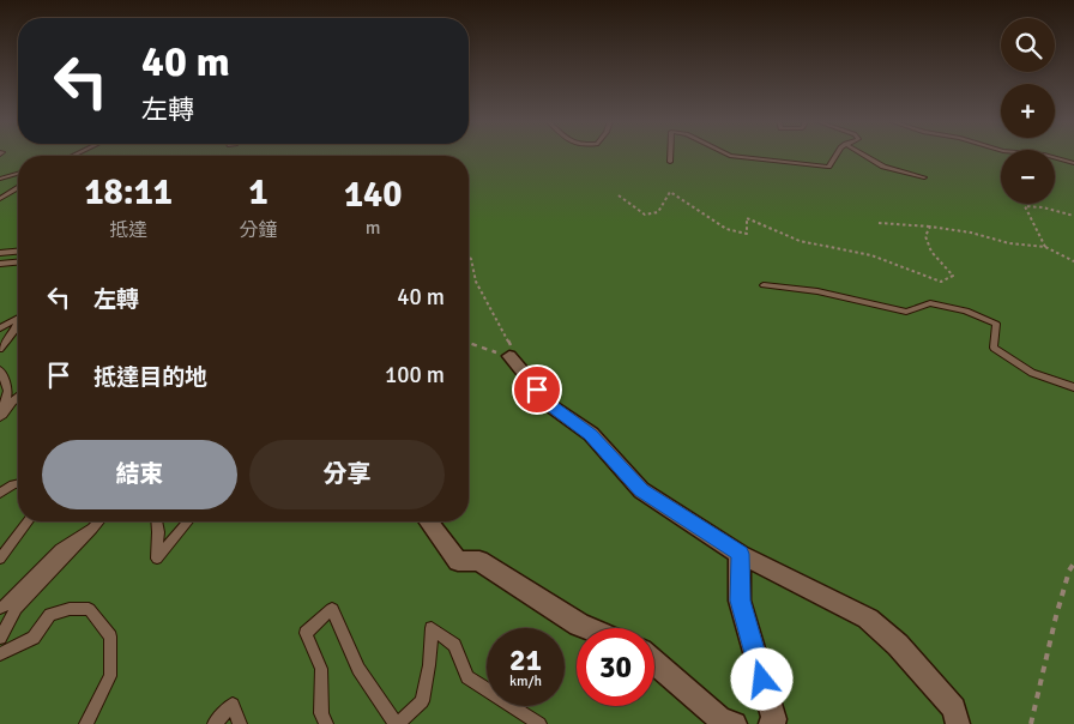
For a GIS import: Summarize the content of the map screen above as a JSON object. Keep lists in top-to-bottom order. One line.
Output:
{"page":{"map_buttons":["+","−"],"turn":["40 m","左轉"],"eta":["18:11","抵達","1","分鐘","140","m"],"list":[{"name":"左轉","value":"40 m"},{"name":"抵達目的地","value":"100 m"}],"buttons":["結束","分享"],"speed":"21 km/h","limit":"30"}}
